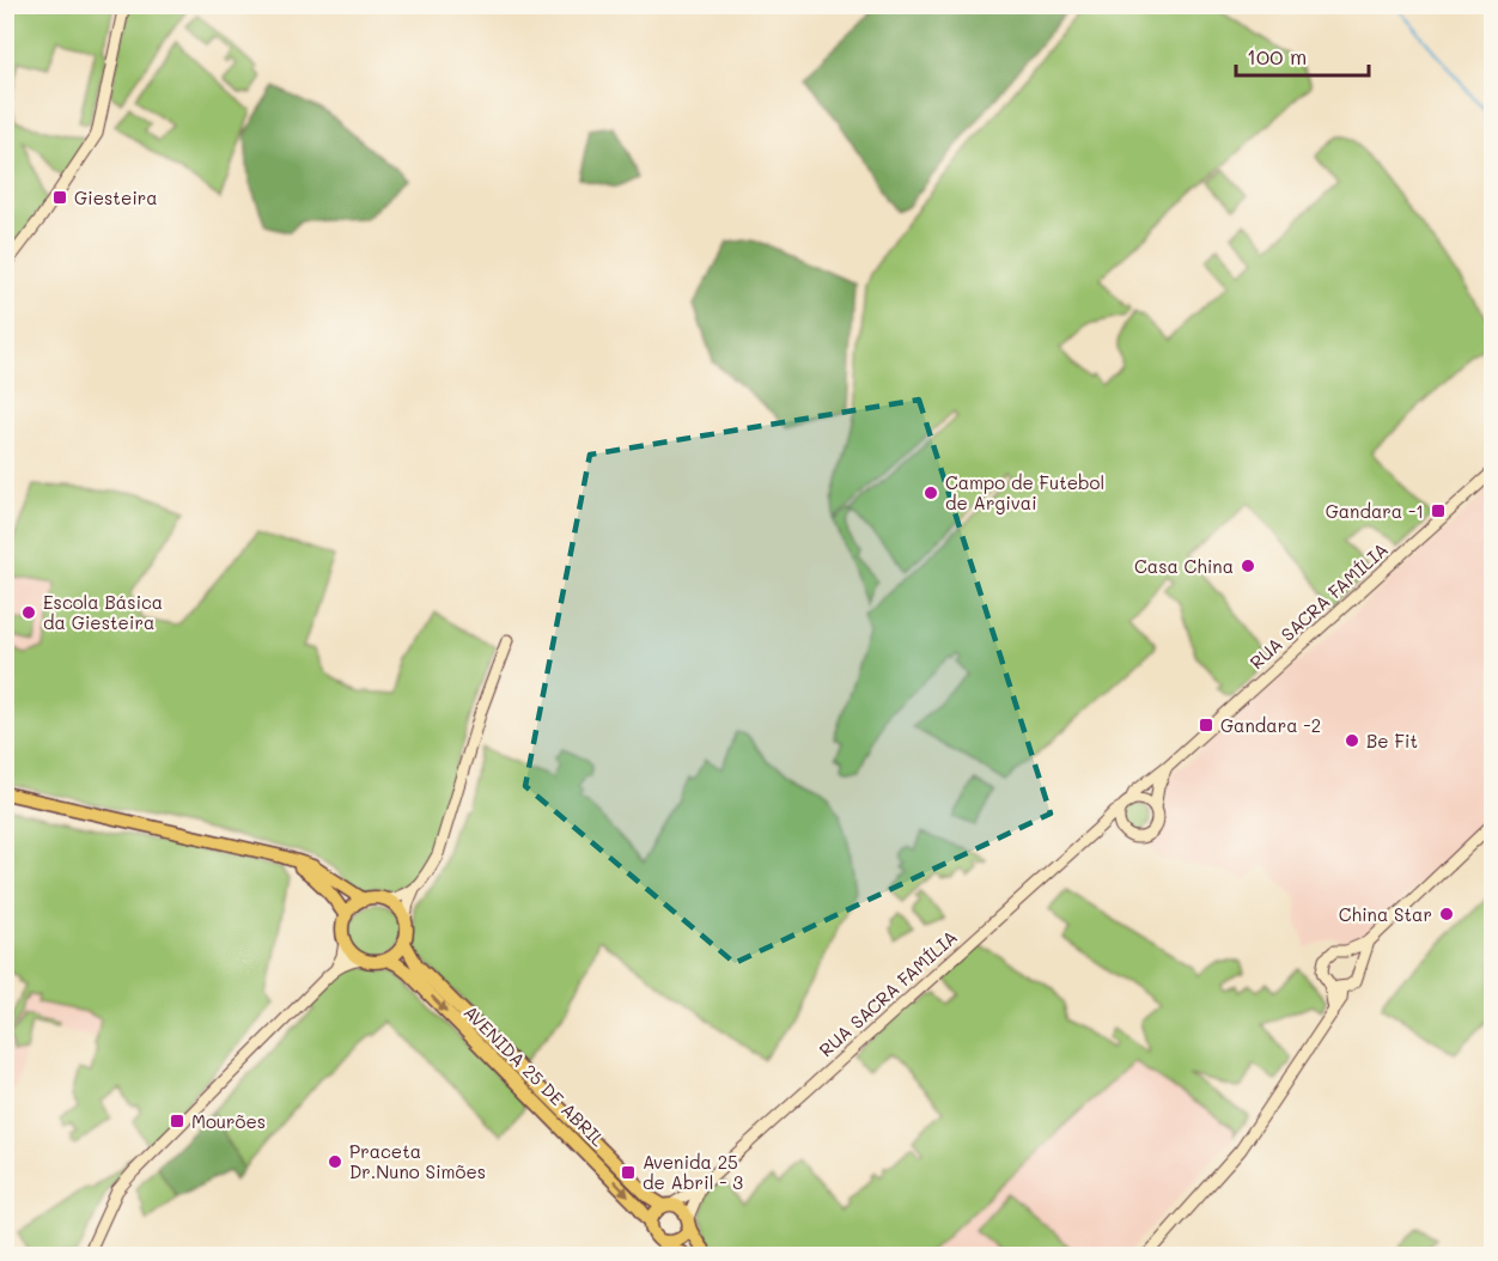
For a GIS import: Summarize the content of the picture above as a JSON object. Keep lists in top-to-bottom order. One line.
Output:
{"streets":{"main road":["AVENIDA 25 DE ABRIL"],"street":["RUA SACRA FAMÍLIA"]},"crossings":[["RUA SACRA FAMÍLIA","AVENIDA 25 DE ABRIL"]],"places":{"transit":["Giesteira","Gandara -1","Gandara -2","Mourões","Avenida 25 de Abril - 3"],"other":["Campo de Futebol de Argivai","Casa China","Escola Básica da Giesteira","Be Fit","China Star","Praceta Dr.Nuno Simões"]},"scale_bar":"100 m"}
